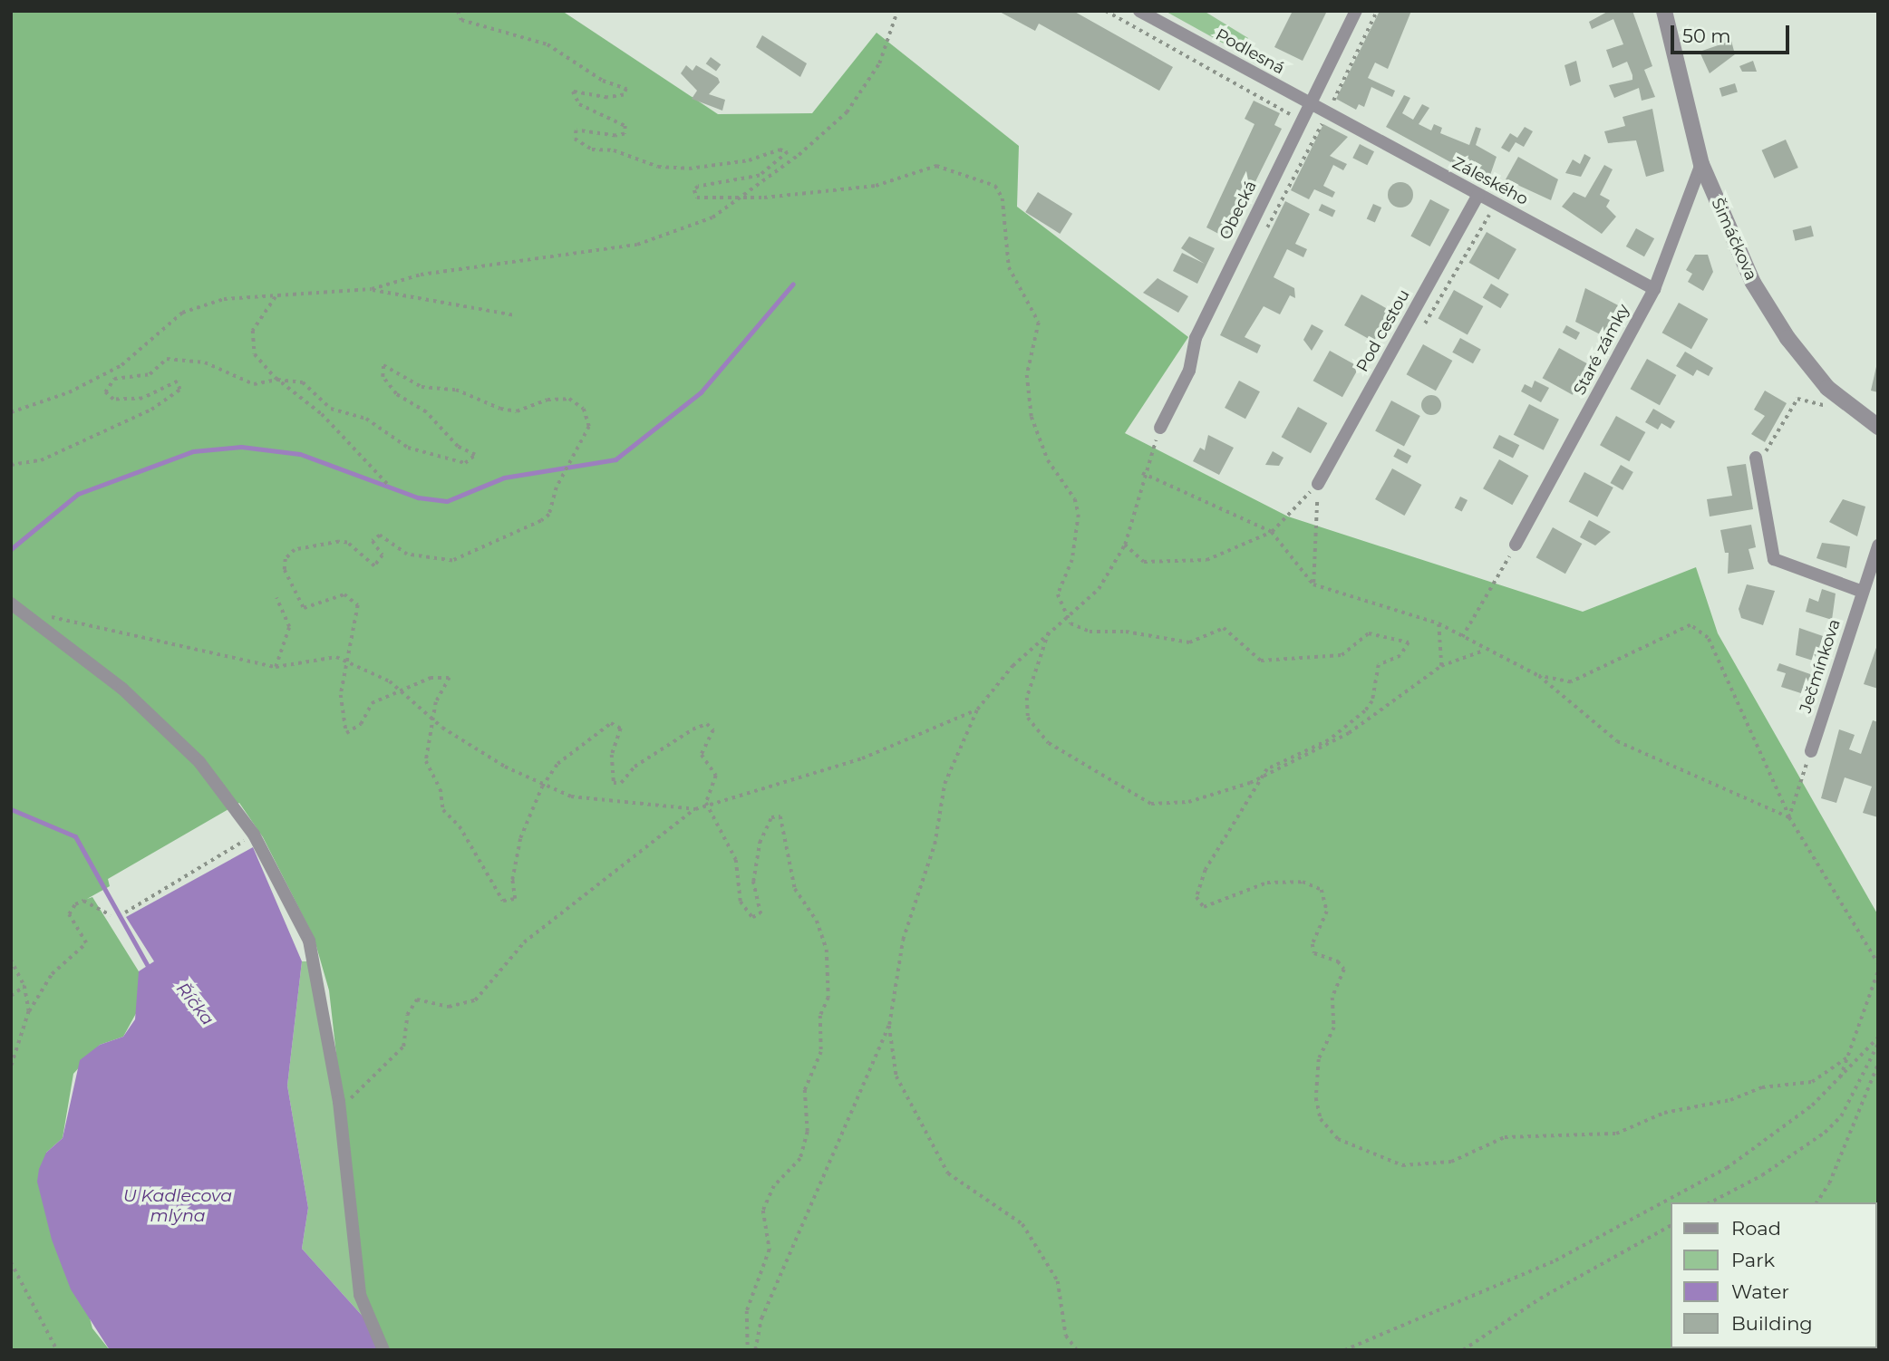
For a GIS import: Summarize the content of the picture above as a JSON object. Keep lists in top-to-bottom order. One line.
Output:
{"streets":{"street":["Podlesná","Záleského","Obecká","Šimáčkova","Pod cestou","Staré zámky","Ječmínkova"]},"crossings":[["Podlesná","Záleského"],["Podlesná","Obecká"],["Záleského","Obecká"],["Záleského","Pod cestou"],["Záleského","Staré zámky"],["Šimáčkova","Staré zámky"]],"water":["Říčka","U Kadlecova mlýna"],"legend":["Road","Park","Water","Building"],"scale_bar":"50 m"}
